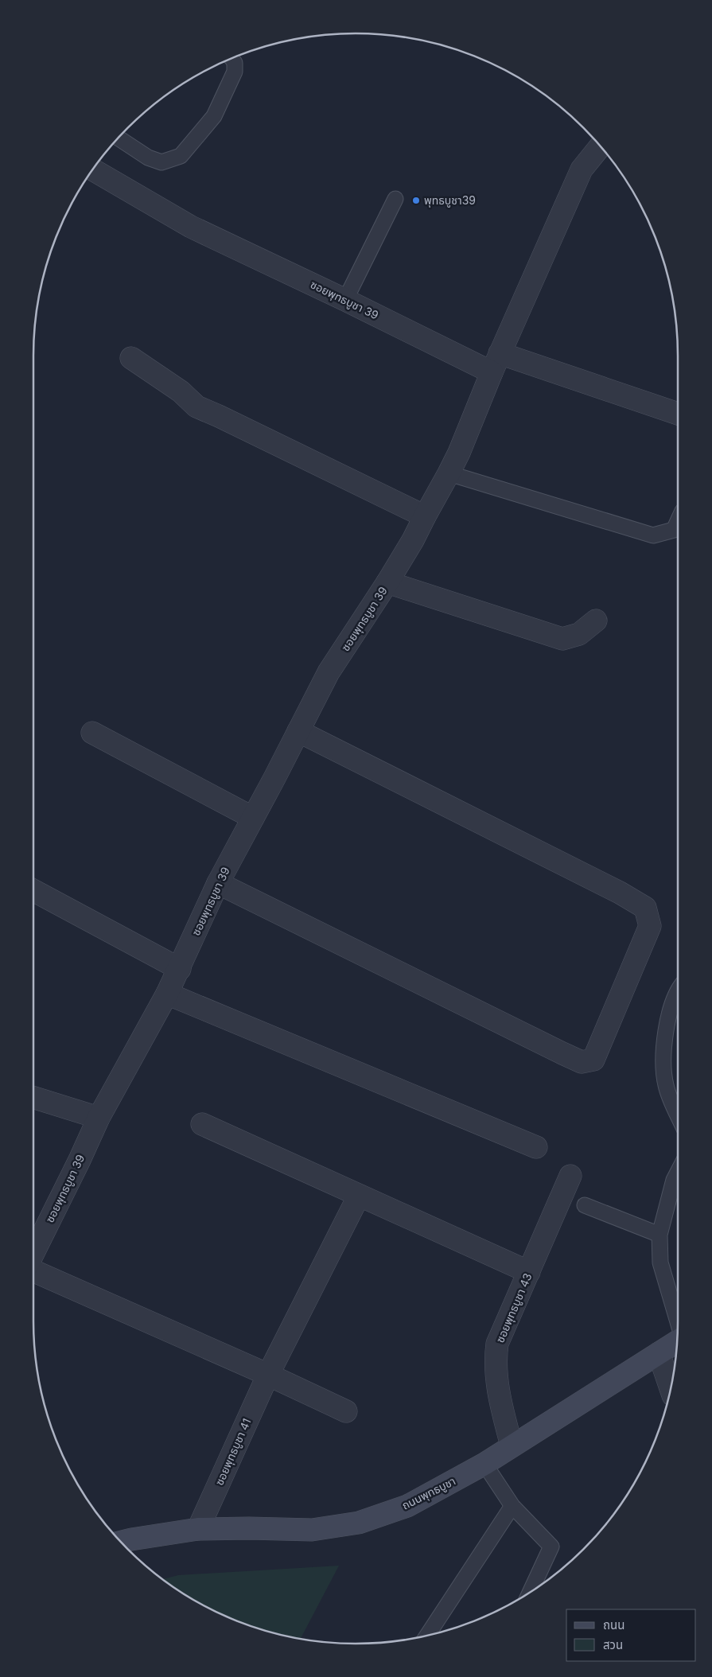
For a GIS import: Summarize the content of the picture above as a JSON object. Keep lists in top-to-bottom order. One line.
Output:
{"streets":{"main road":["ถนนพุทธบูชา"],"street":["ซอยพุทธบูชา 39","ซอยพุทธบูชา 43","ซอยพุทธบูชา 41"]},"crossings":[["ซอยพุทธบูชา 43","ถนนพุทธบูชา"],["ซอยพุทธบูชา 41","ถนนพุทธบูชา"]],"places":["พุทธบูชา39"],"legend":["ถนน","สวน"]}
